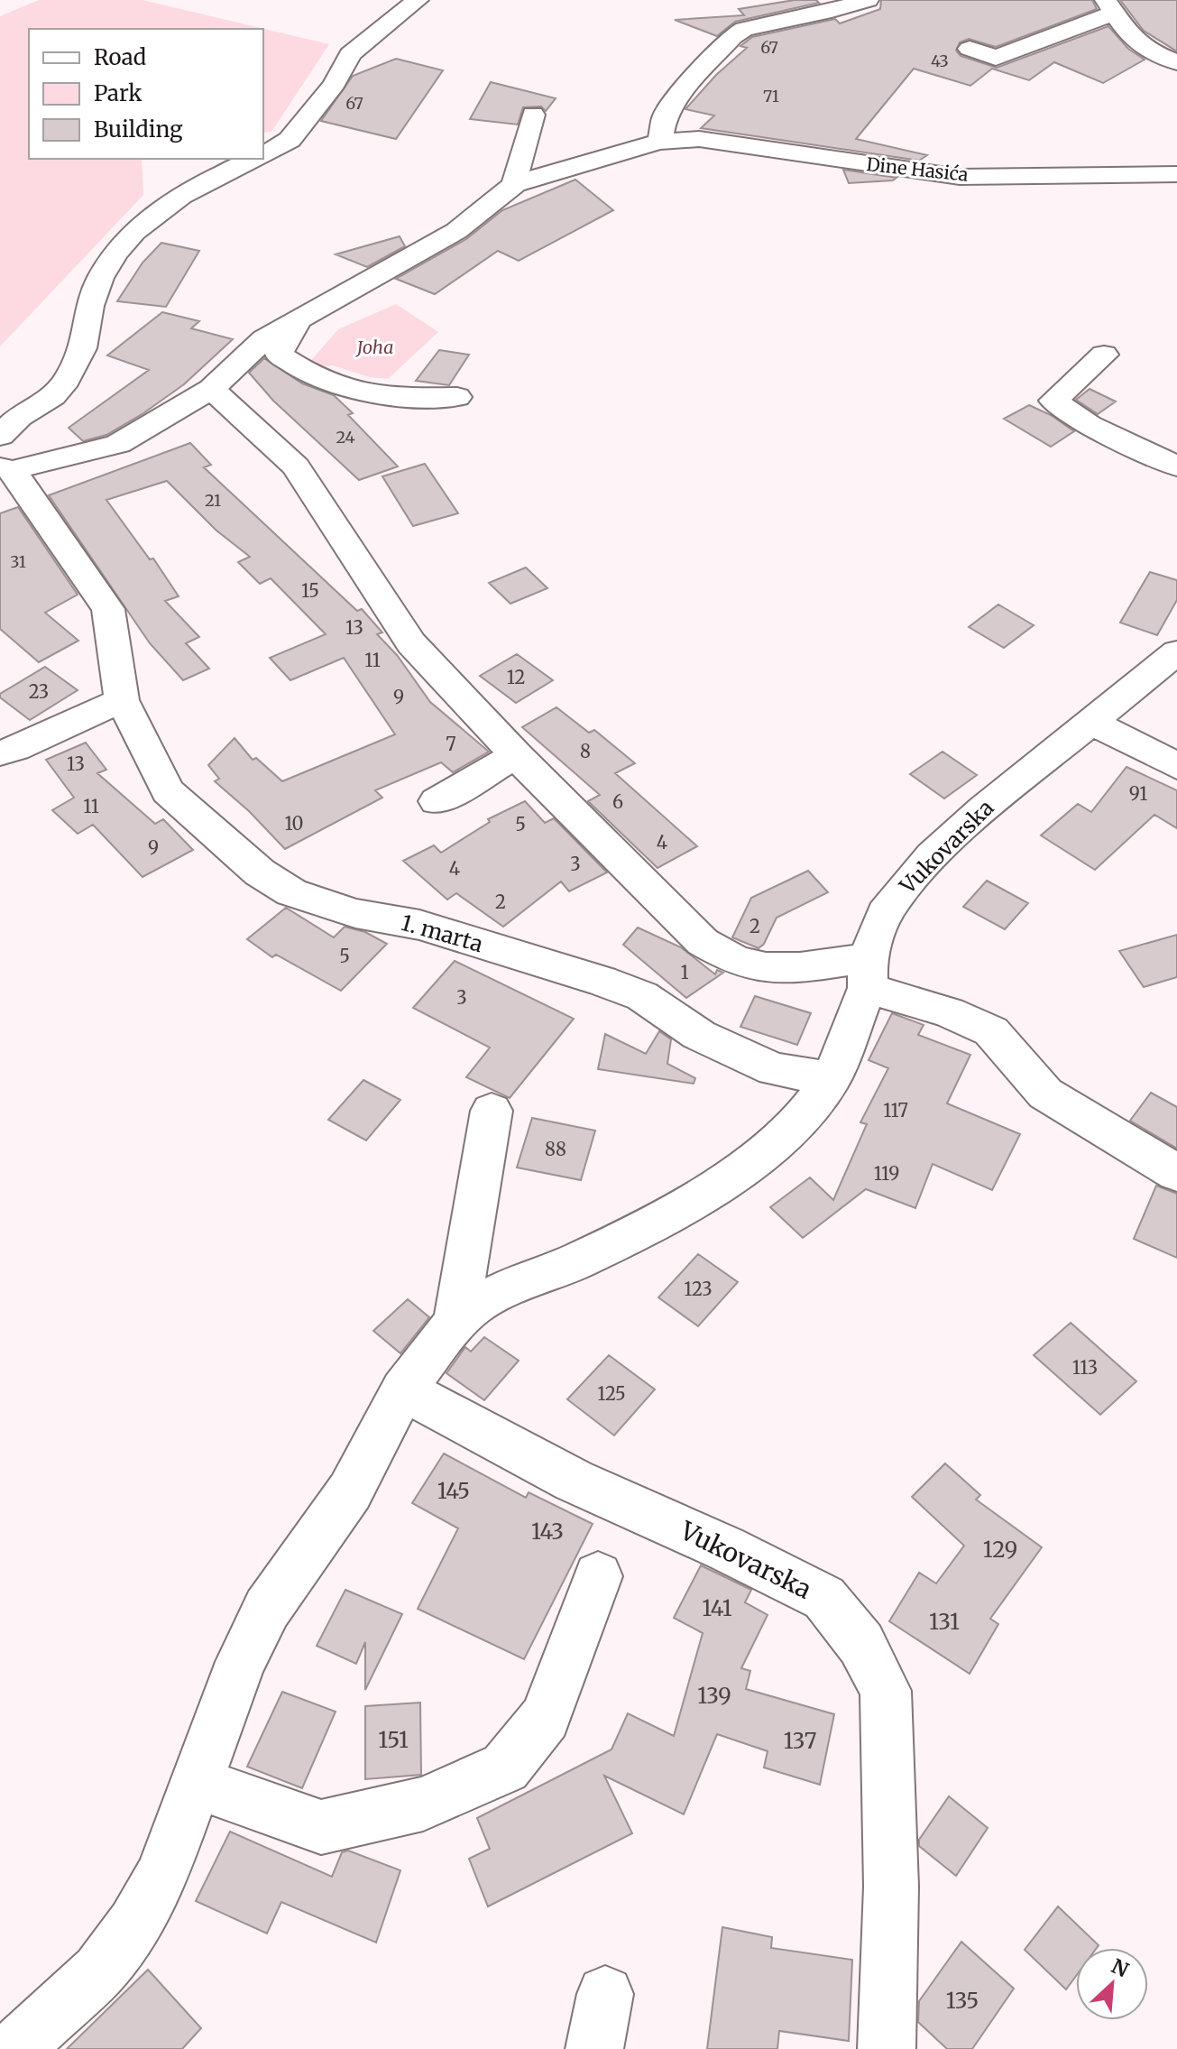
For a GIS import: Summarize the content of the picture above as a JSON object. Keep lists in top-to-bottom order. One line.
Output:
{"streets":{"street":["Dine Hasića","Vukovarska","1. marta"]},"crossings":[["Vukovarska","1. marta"]],"parks":["Joha"],"house_numbers":["67","43","71","67","24","21","31","15","13","11","12","23","9","7","8","13","91","6","11","10","5","4","9","3","4","2","2","5","1","3","117","88","119","123","113","125","145","143","129","141","131","139","151","137","135"],"legend":["Road","Park","Building"],"north":"top right"}
